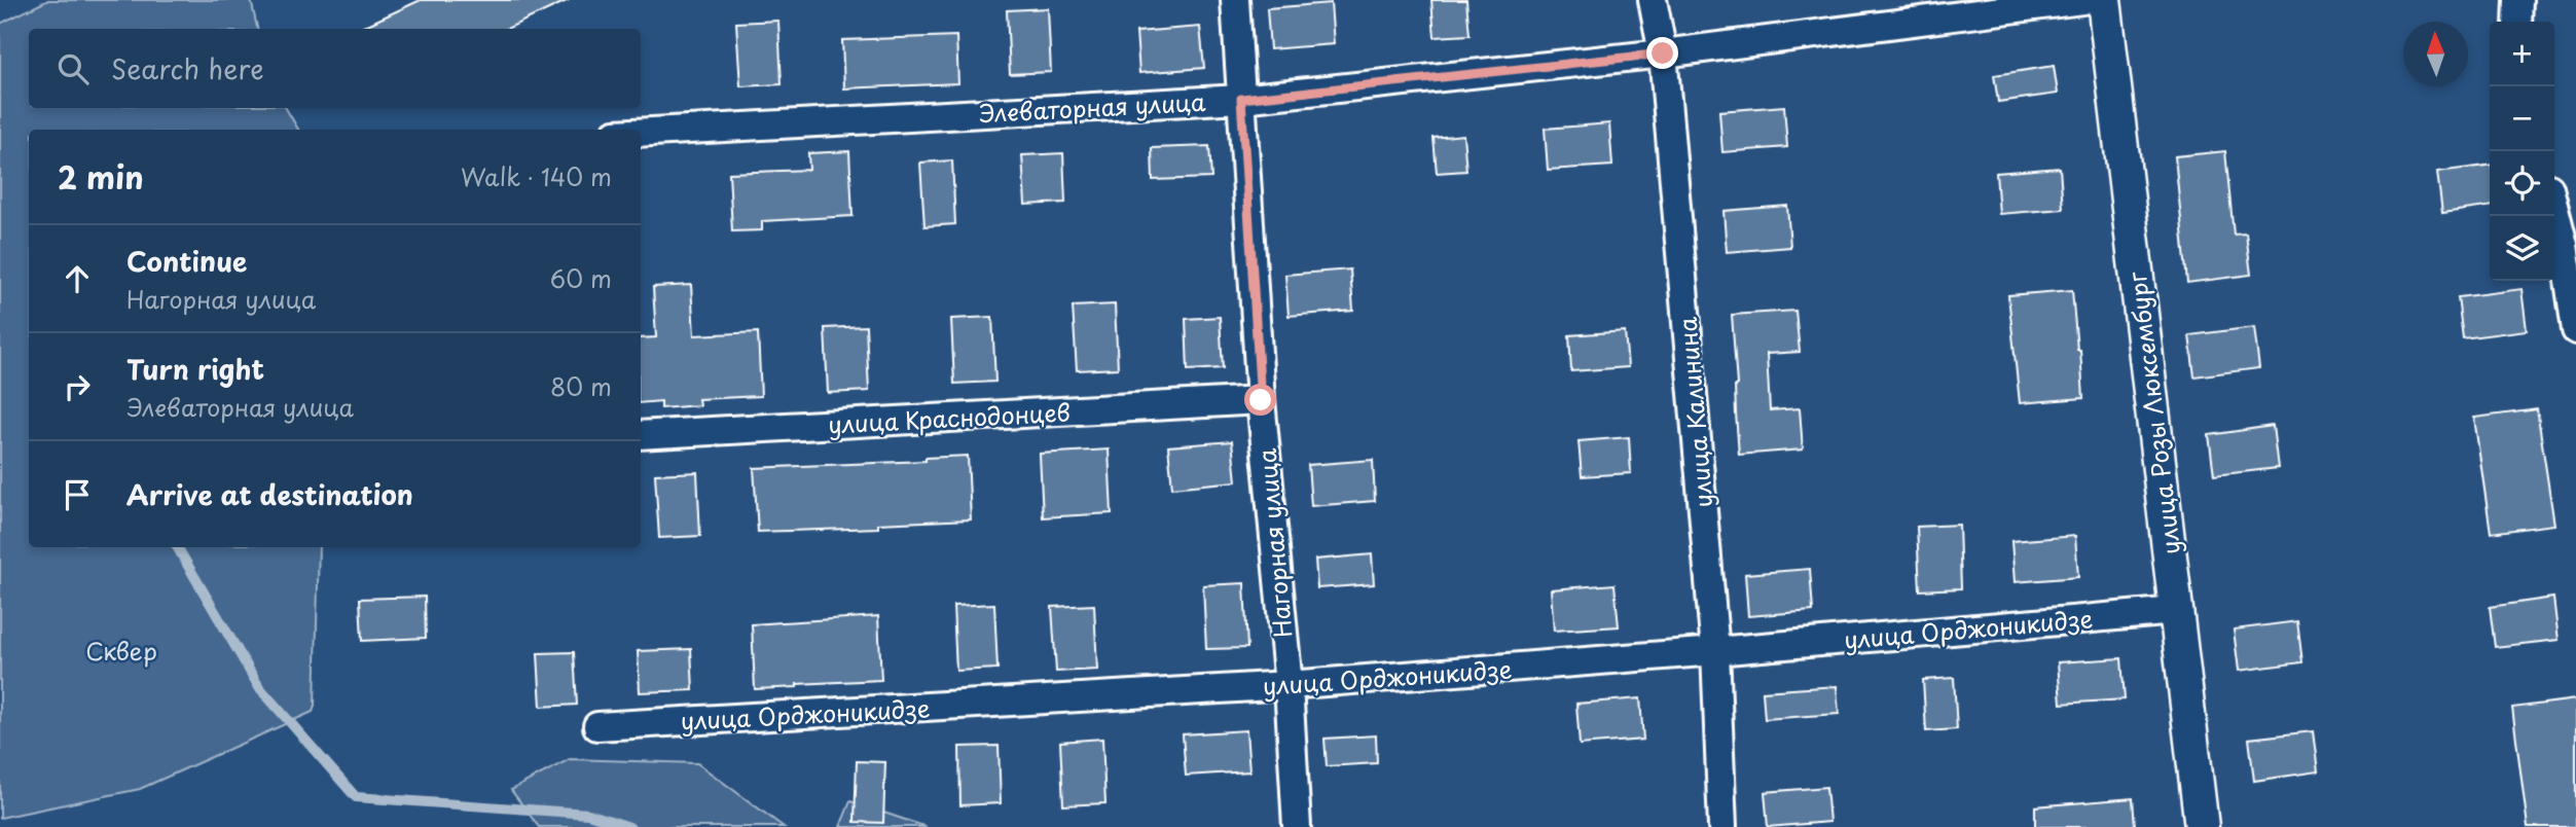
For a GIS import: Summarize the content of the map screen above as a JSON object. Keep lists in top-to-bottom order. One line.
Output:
{"streets":{"street":["Элеваторная улица","улица Калинина","улица Розы Люксембург","улица Краснодонцев","Нагорная улица","улица Орджоникидзе"]},"crossings":[["Элеваторная улица","улица Калинина"],["Элеваторная улица","Нагорная улица"],["улица Калинина","улица Орджоникидзе"],["улица Розы Люксембург","улица Орджоникидзе"],["улица Краснодонцев","Нагорная улица"],["Нагорная улица","улица Орджоникидзе"]],"parks":["Сквер"],"north":"top","page":{"map_buttons":["+","−"],"search":"Search here","heading":["2 min","Walk · 140 m"],"list":[["Continue","Нагорная улица","60 m"],["Turn right","Элеваторная улица","80 m"],"Arrive at destination"]}}
